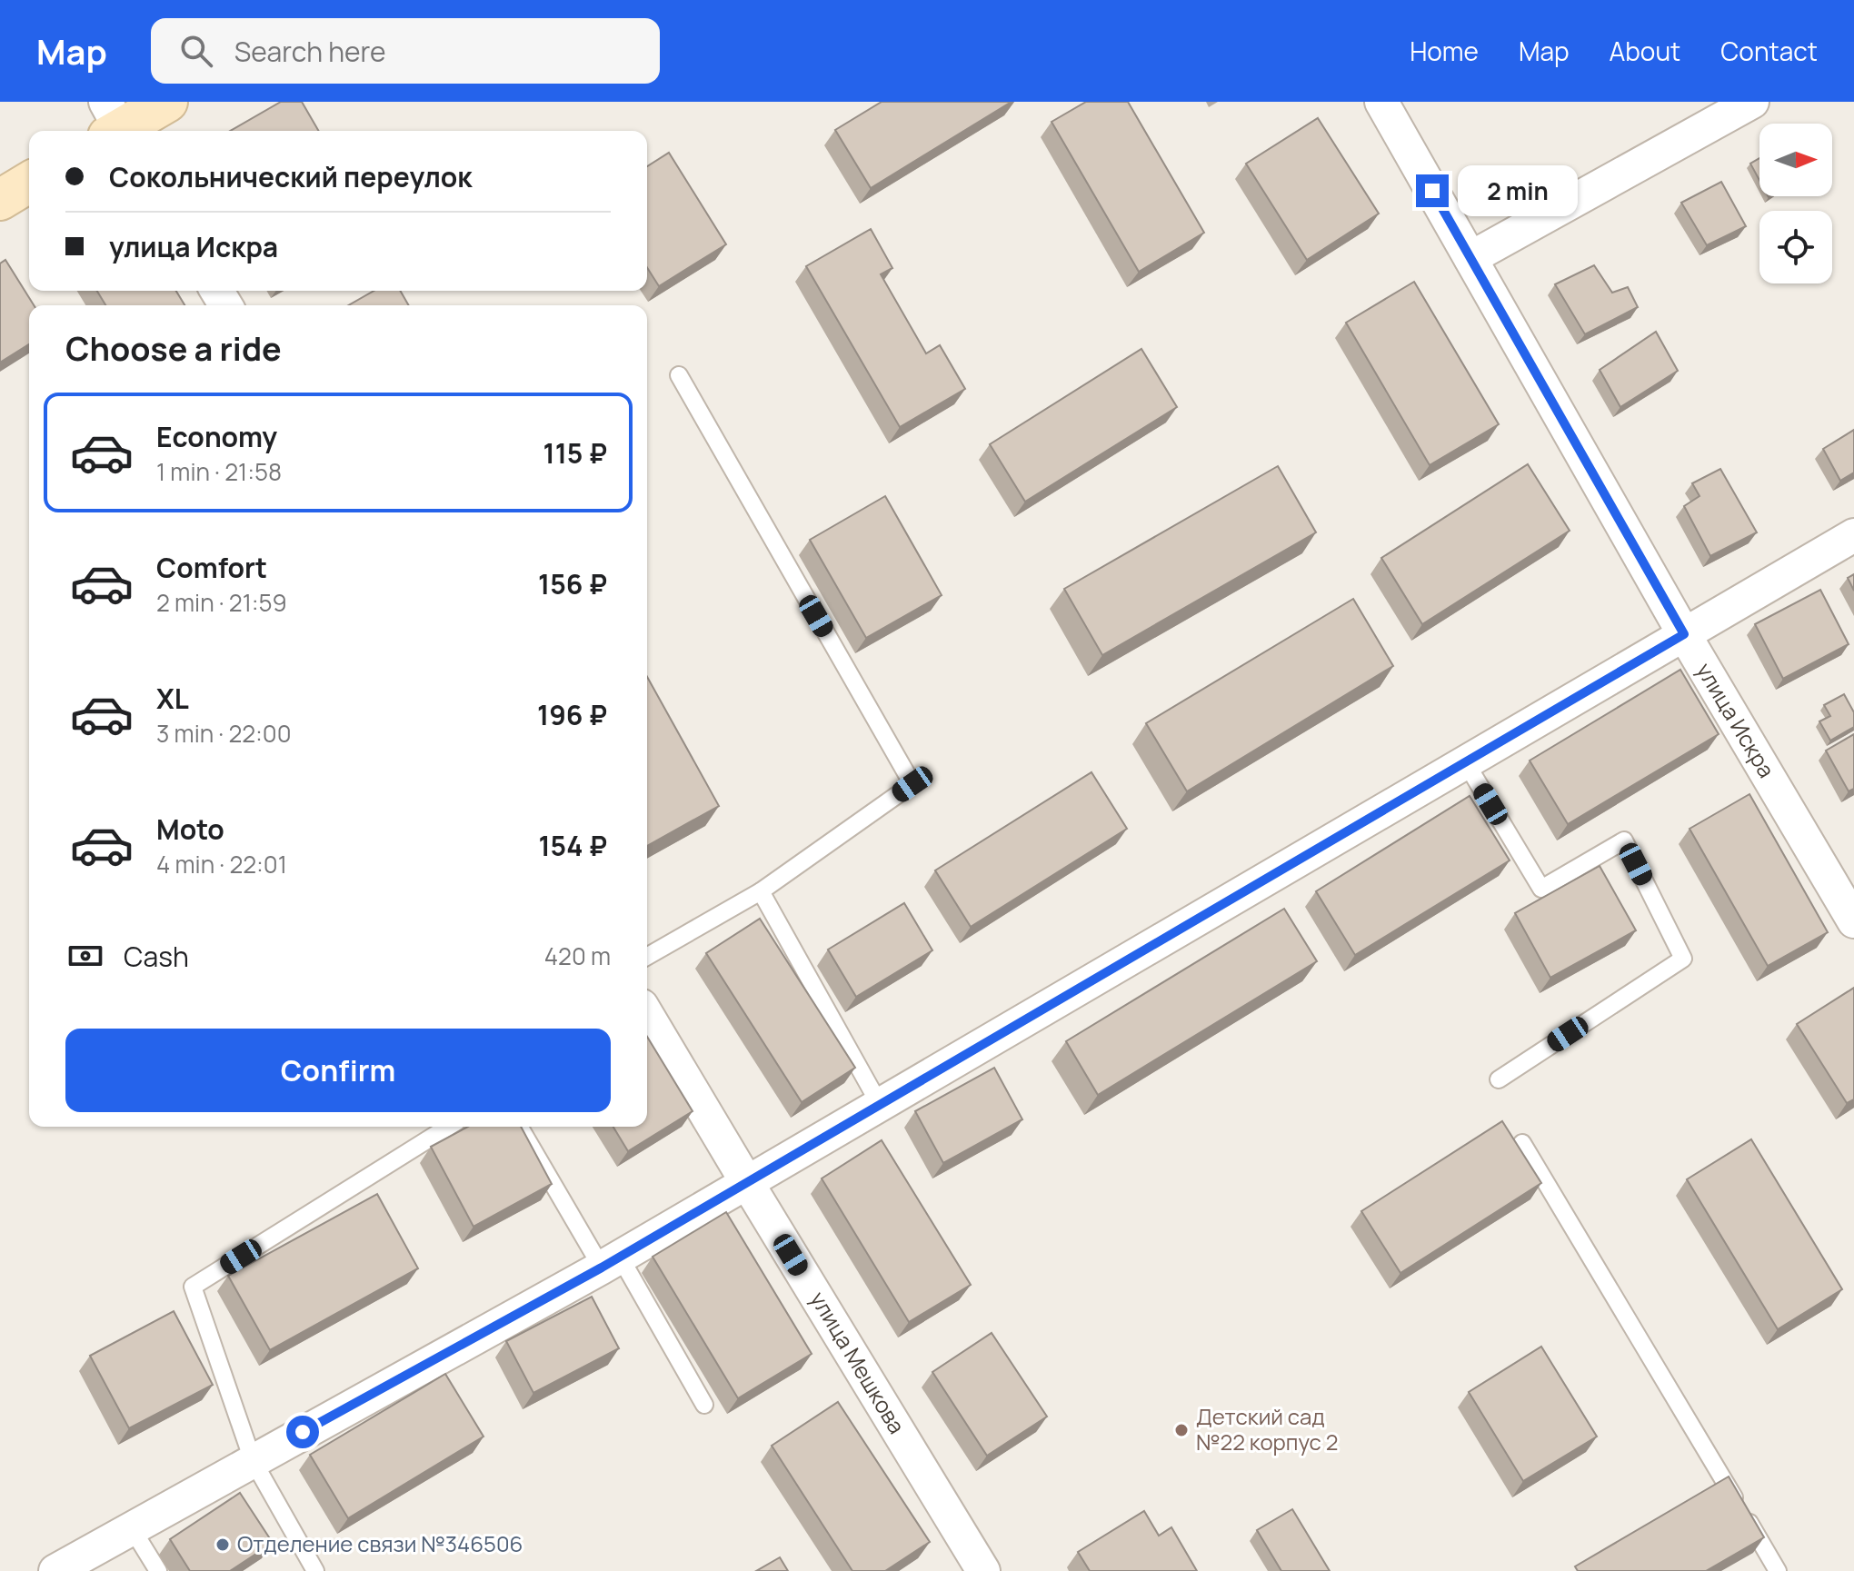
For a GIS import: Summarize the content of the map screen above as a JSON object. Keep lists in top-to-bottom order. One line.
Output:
{"streets":{"street":["улица Искра","улица Мешкова"]},"places":["Детский сад №22 корпус 2","Отделение связи №346506"],"north":"right","page":{"header":"Map","search":"Search here","nav":["Home","Map","About","Contact"],"banner":["Сокольнический переулок","улица Искра"],"bubble":"2 min","heading":"Choose a ride","list":[{"name":"Economy","note":"1 min · 21:58","value":"115 ₽"},{"name":"Comfort","note":"2 min · 21:59","value":"156 ₽"},{"name":"XL","note":"3 min · 22:00","value":"196 ₽"},{"name":"Moto","note":"4 min · 22:01","value":"154 ₽"}],"pay":["Cash","420 m"],"buttons":"Confirm"}}
